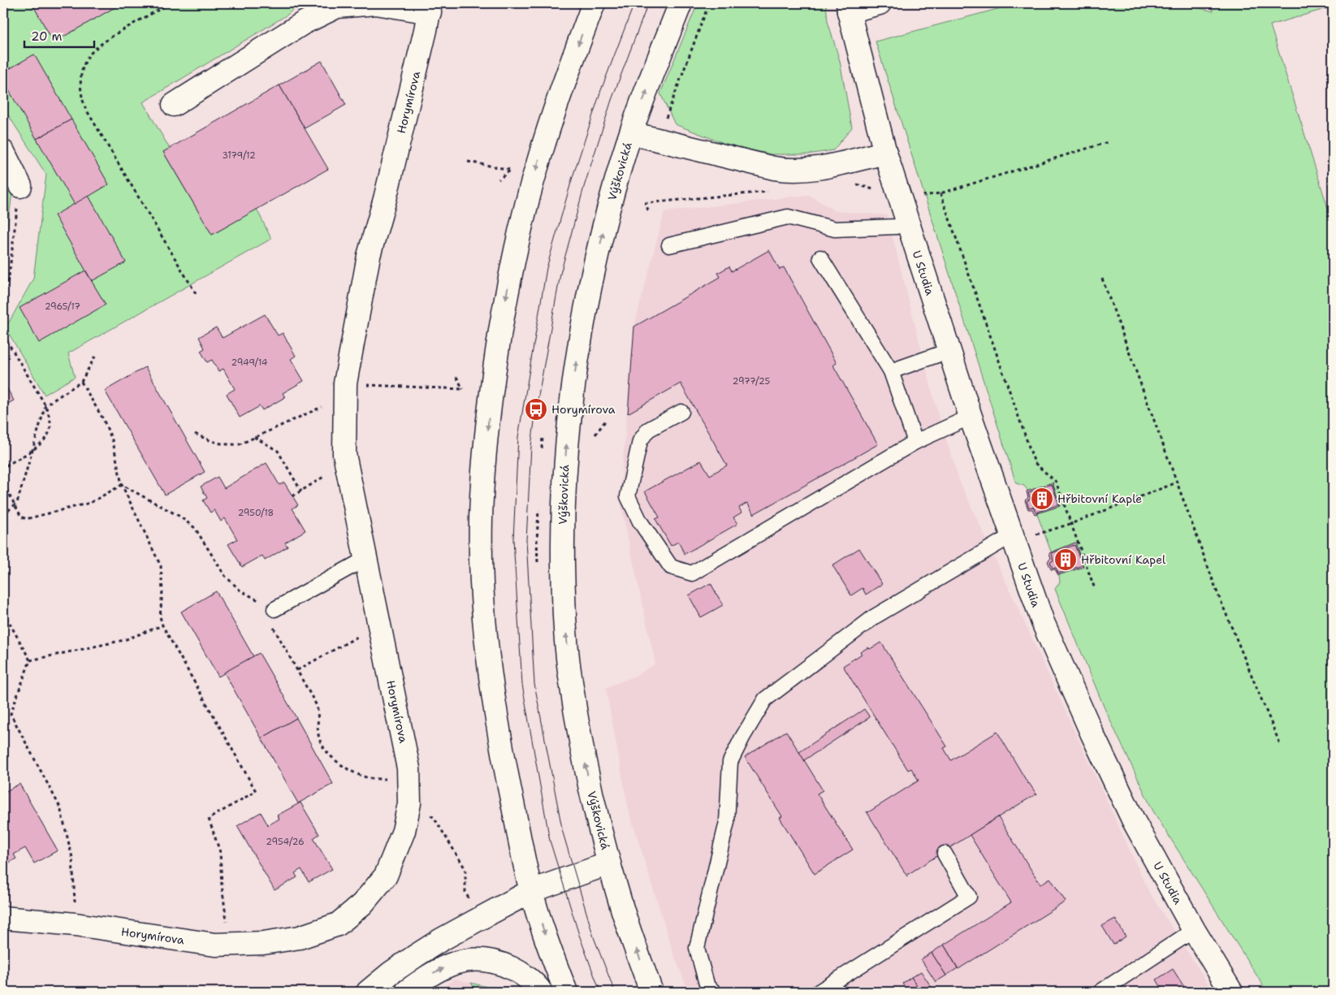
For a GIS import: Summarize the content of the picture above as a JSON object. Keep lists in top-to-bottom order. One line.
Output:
{"streets":{"street":["Horymírova","Výškovická","U Studia"]},"places":{"bus stop":["Horymírova"],"building":["Hřbitovní Kaple","Hřbitovní Kapel"]},"house_numbers":["3179/12","2965/17","2949/14","2977/25","2950/18","2954/26"],"scale_bar":"20 m"}
